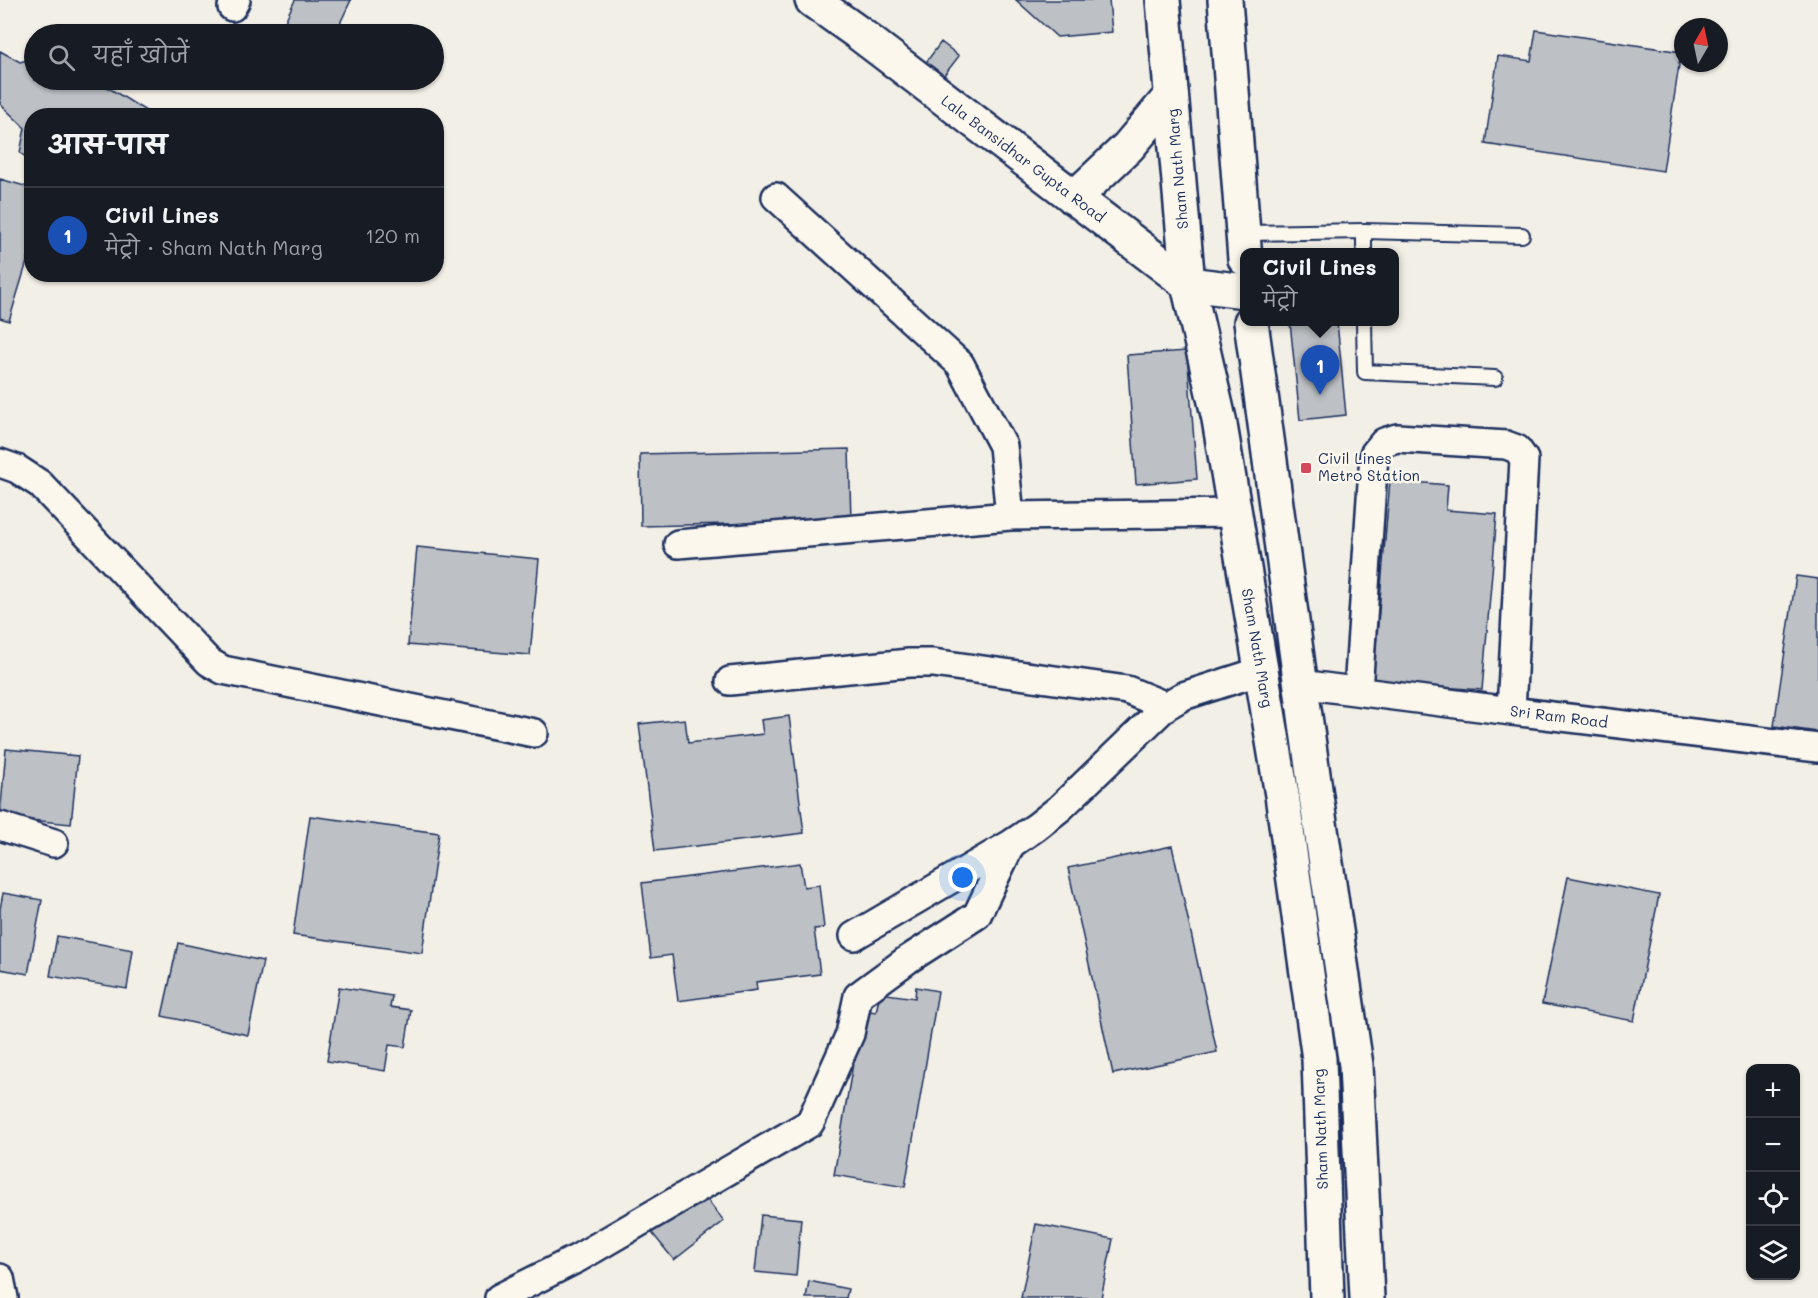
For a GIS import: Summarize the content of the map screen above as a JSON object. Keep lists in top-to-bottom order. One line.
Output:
{"streets":{"main road":["Lala Bansidhar Gupta Road","Sham Nath Marg"],"street":["Sri Ram Road"]},"crossings":[["Lala Bansidhar Gupta Road","Sham Nath Marg"]],"places":{"transit":["Civil Lines Metro Station"]},"north":"top","page":{"search":"यहाँ खोजें","heading":"आस-पास","list":[{"mark":"1","name":"Civil Lines","note":"मेट्रो · Sham Nath Marg","value":"120 m"}],"popup":["Civil Lines","मेट्रो"],"pins":"1","map_buttons":["+","−"]}}
